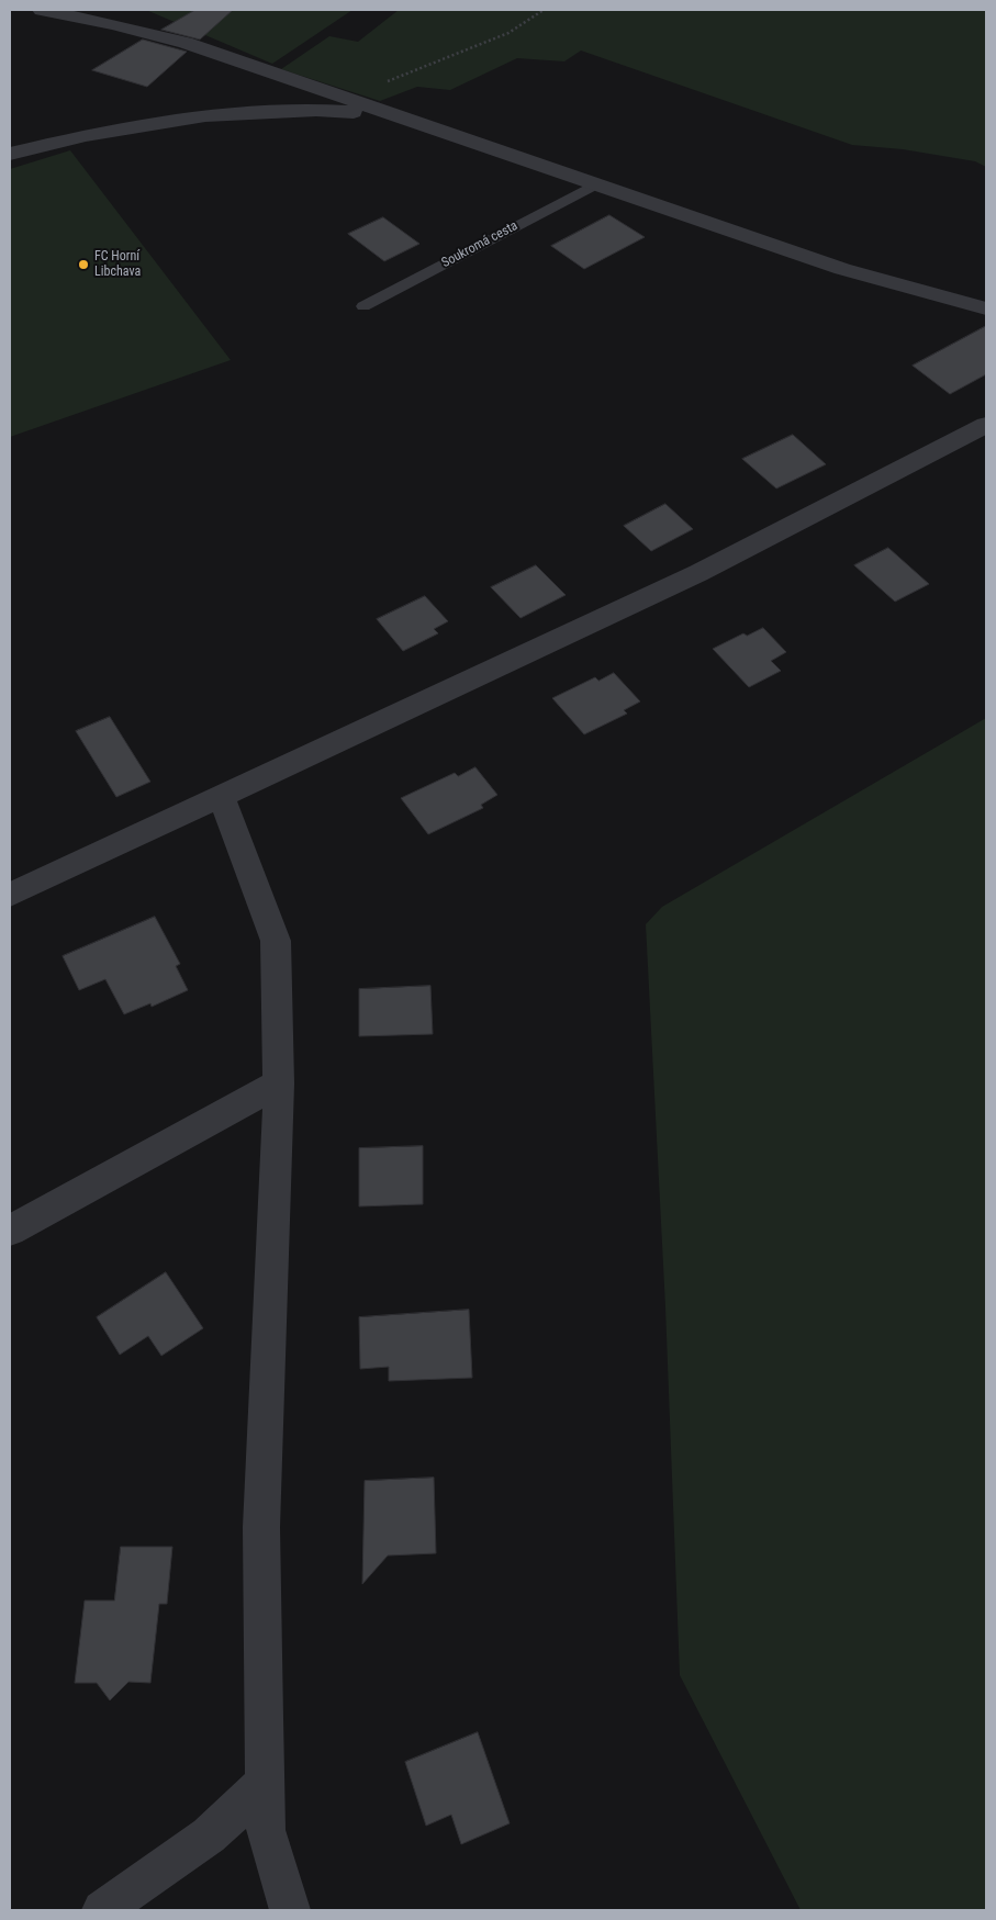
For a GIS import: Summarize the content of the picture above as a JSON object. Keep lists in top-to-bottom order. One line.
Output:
{"streets":{"lane":["Soukromá cesta"]},"places":["FC Horní Libchava"]}
